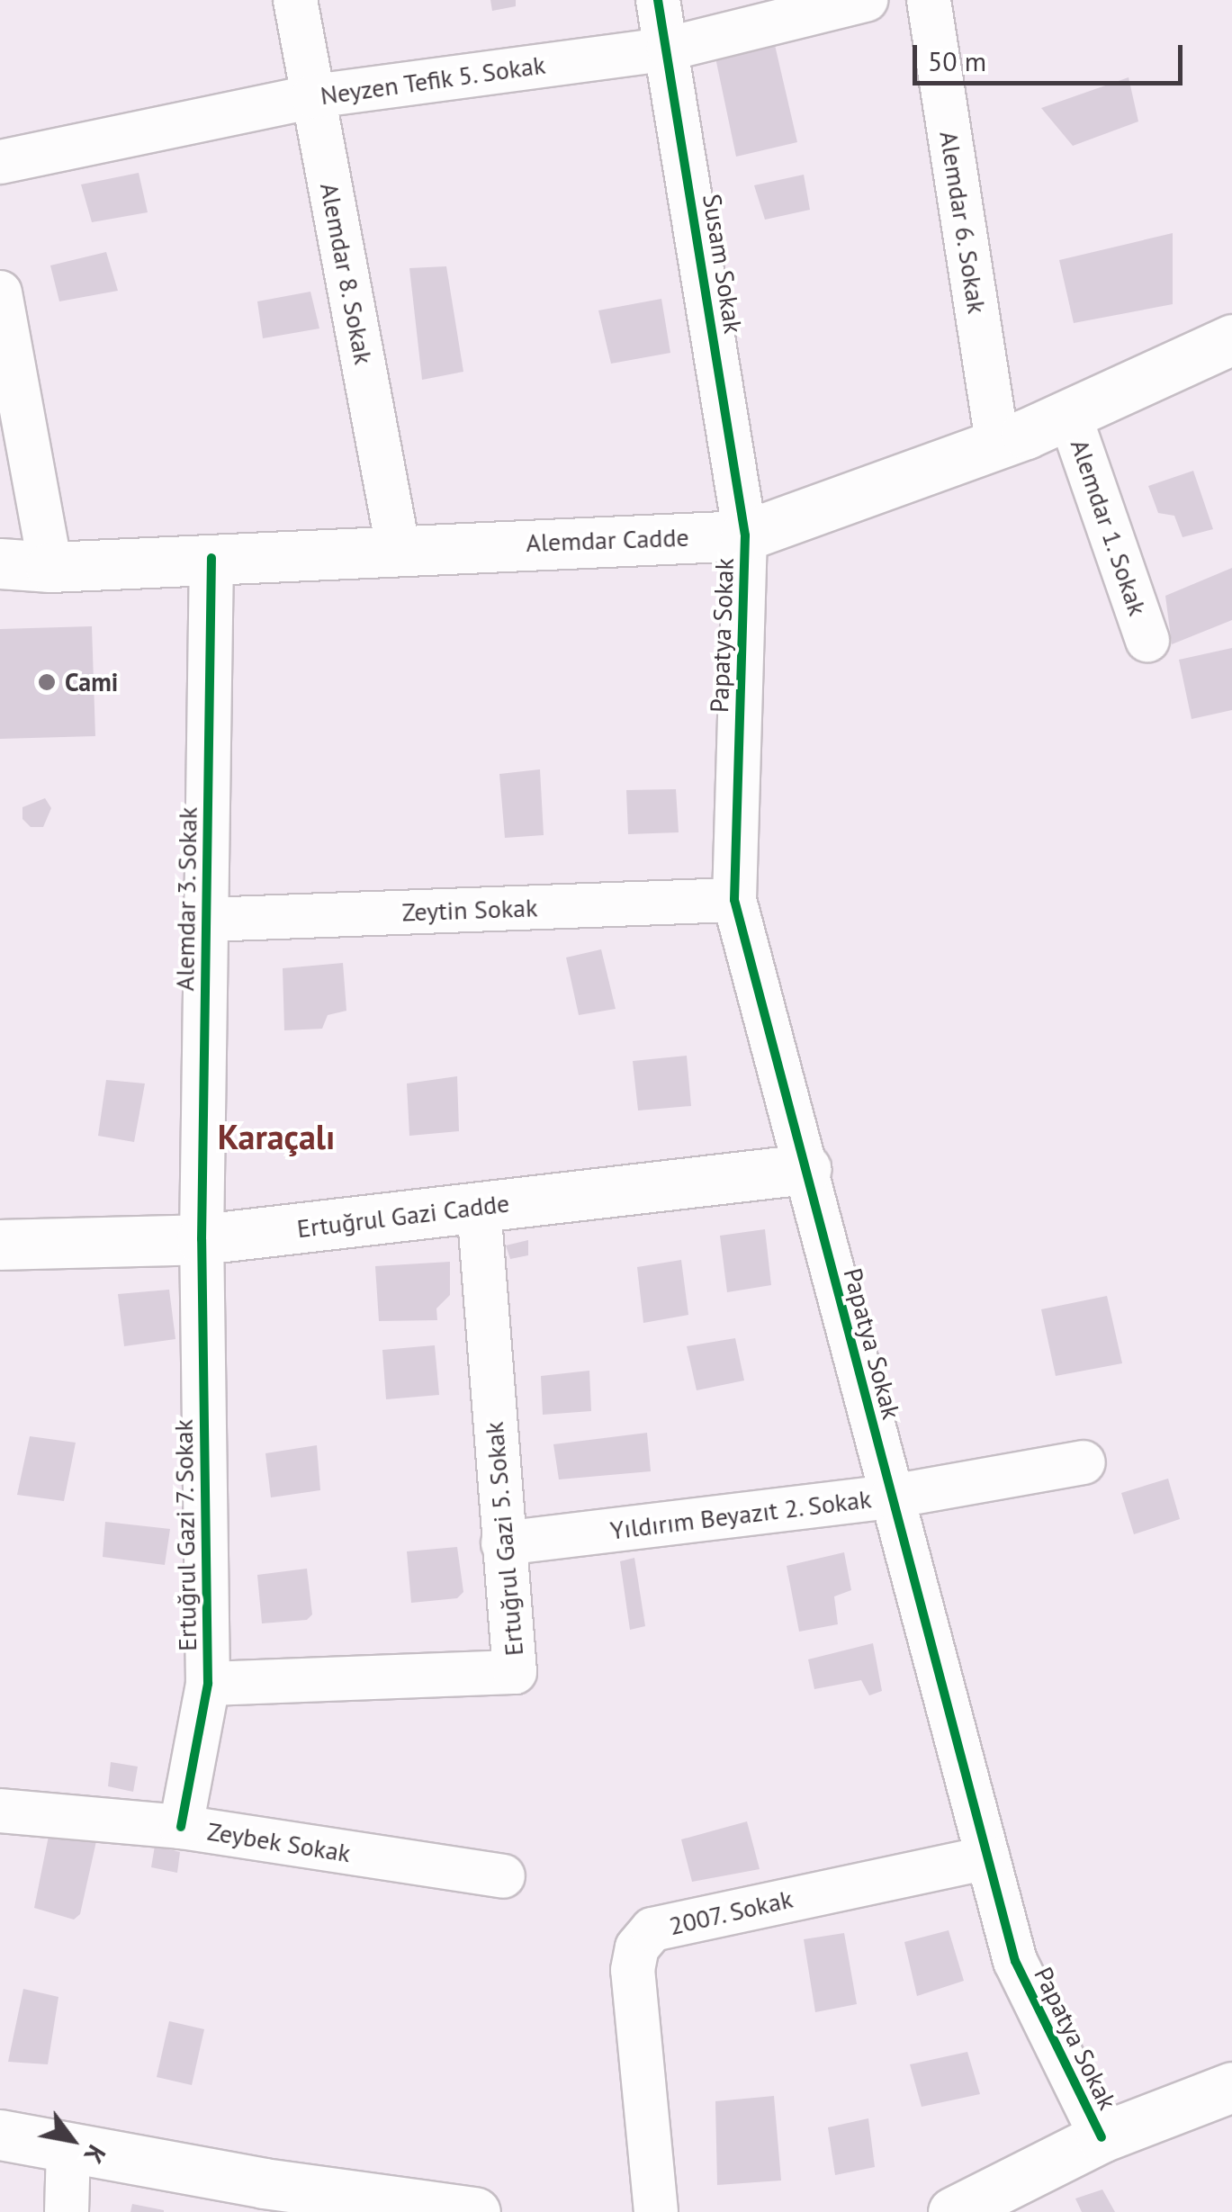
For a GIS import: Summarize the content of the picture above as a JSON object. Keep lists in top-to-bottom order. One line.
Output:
{"streets":{"street":["Neyzen Tefik 5. Sokak","Alemdar 6. Sokak","Susam Sokak","Alemdar 8. Sokak","Alemdar 1. Sokak","Alemdar Cadde","Papatya Sokak","Alemdar 3. Sokak","Zeytin Sokak","Ertuğrul Gazi Cadde","Yıldırım Beyazıt 2. Sokak","Ertuğrul Gazi 7. Sokak","Ertuğrul Gazi 5. Sokak","Zeybek Sokak","2007. Sokak"]},"crossings":[["Neyzen Tefik 5. Sokak","Susam Sokak"],["Neyzen Tefik 5. Sokak","Alemdar 8. Sokak"],["Alemdar 6. Sokak","Alemdar Cadde"],["Susam Sokak","Alemdar Cadde"],["Susam Sokak","Papatya Sokak"],["Alemdar 8. Sokak","Alemdar Cadde"],["Alemdar 1. Sokak","Alemdar Cadde"],["Alemdar Cadde","Papatya Sokak"],["Alemdar Cadde","Alemdar 3. Sokak"],["Papatya Sokak","Zeytin Sokak"],["Papatya Sokak","Ertuğrul Gazi Cadde"],["Papatya Sokak","Yıldırım Beyazıt 2. Sokak"],["Papatya Sokak","2007. Sokak"],["Alemdar 3. Sokak","Zeytin Sokak"],["Alemdar 3. Sokak","Ertuğrul Gazi Cadde"],["Alemdar 3. Sokak","Ertuğrul Gazi 7. Sokak"],["Ertuğrul Gazi Cadde","Ertuğrul Gazi 7. Sokak"],["Ertuğrul Gazi Cadde","Ertuğrul Gazi 5. Sokak"],["Yıldırım Beyazıt 2. Sokak","Ertuğrul Gazi 5. Sokak"],["Ertuğrul Gazi 7. Sokak","Ertuğrul Gazi 5. Sokak"],["Ertuğrul Gazi 7. Sokak","Zeybek Sokak"]],"districts":["Karaçalı"],"places":["Cami"],"scale_bar":"50 m","north":"bottom right"}
